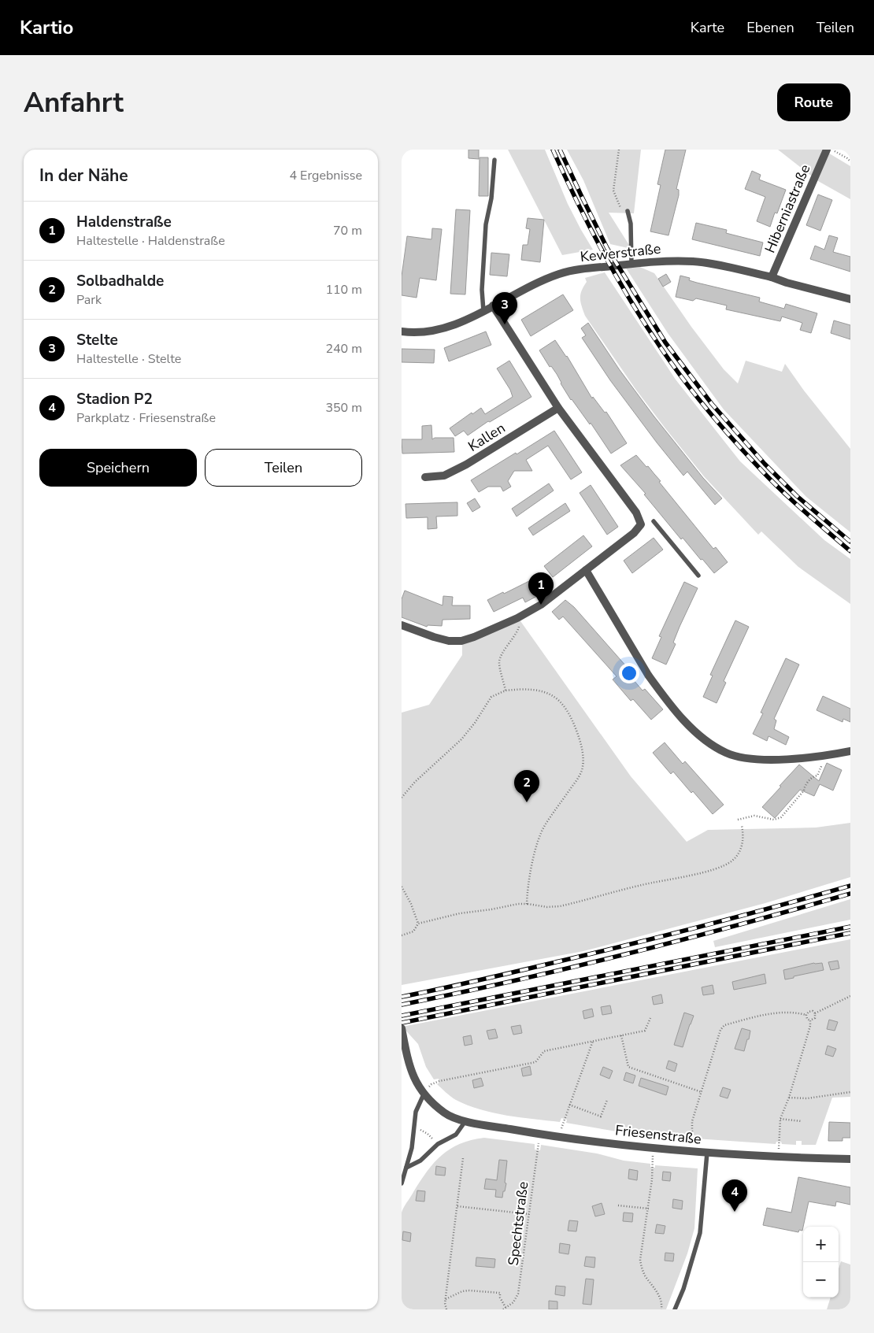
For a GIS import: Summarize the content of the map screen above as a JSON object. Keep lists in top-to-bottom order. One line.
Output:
{"streets":{"street":["Hiberniastraße","Kewerstraße","Kallen","Friesenstraße"],"path":["Spechtstraße"]},"crossings":[["Hiberniastraße","Kewerstraße"],["Friesenstraße","Spechtstraße"]],"page":{"header":"Kartio","nav":["Karte","Ebenen","Teilen"],"buttons":["Route",["Speichern","Teilen"]],"title":"Anfahrt","heading":["In der Nähe","4 Ergebnisse"],"list":[{"mark":"1","name":"Haldenstraße","note":"Haltestelle · Haldenstraße","value":"70 m"},{"mark":"2","name":"Solbadhalde","note":"Park","value":"110 m"},{"mark":"3","name":"Stelte","note":"Haltestelle · Stelte","value":"240 m"},{"mark":"4","name":"Stadion P2","note":"Parkplatz · Friesenstraße","value":"350 m"}],"pins":["3","1","2","4"],"map_buttons":["+","−"]}}
